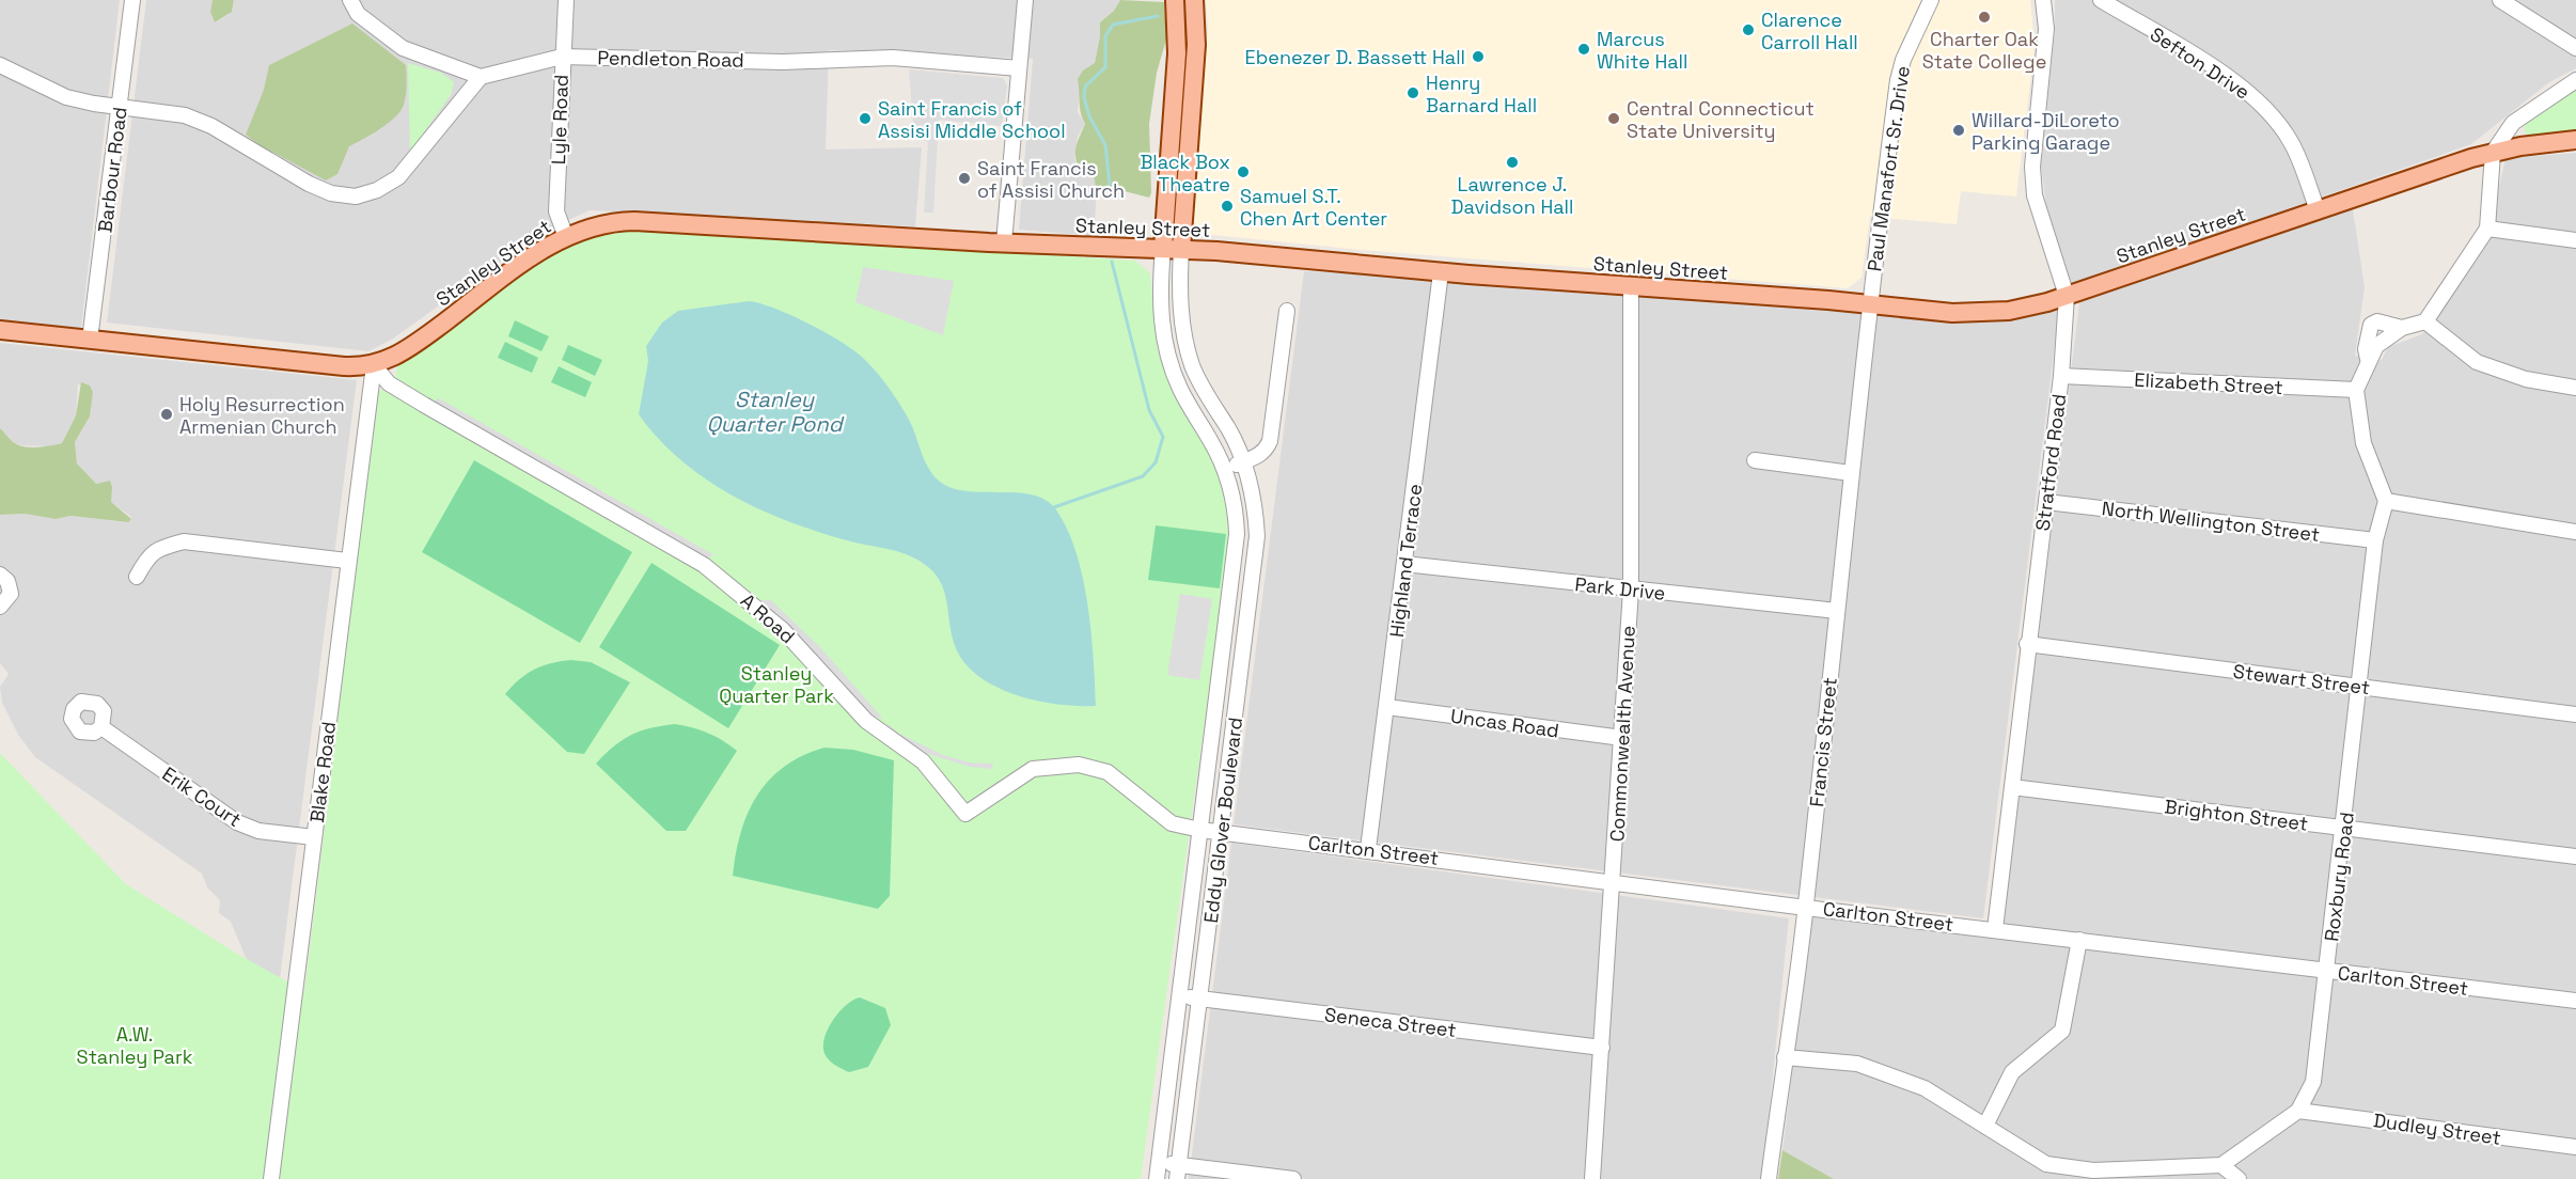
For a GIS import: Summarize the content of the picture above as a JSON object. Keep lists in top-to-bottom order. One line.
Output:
{"streets":{"main road":["Stanley Street"],"street":["Pendleton Road","Sefton Drive","Lyle Road","Paul Manafort Sr. Drive","Barbour Road","Elizabeth Street","Stratford Road","North Wellington Street","Highland Terrace","Park Drive","A Road","Stewart Street","Uncas Road","Commonwealth Avenue","Francis Street","Blake Road","Erik Court","Brighton Street","Eddy Glover Boulevard","Carlton Street","Roxbury Road","Seneca Street","Dudley Street"]},"crossings":[["Pendleton Road","Lyle Road"],["Sefton Drive","Stanley Street"],["Lyle Road","Stanley Street"],["Paul Manafort Sr. Drive","Stanley Street"],["Paul Manafort Sr. Drive","Francis Street"],["Barbour Road","Stanley Street"],["Stanley Street","Stratford Road"],["Stanley Street","Highland Terrace"],["Stanley Street","A Road"],["Stanley Street","Commonwealth Avenue"],["Stanley Street","Francis Street"],["Stanley Street","Blake Road"],["Stanley Street","Eddy Glover Boulevard"],["Elizabeth Street","Stratford Road"],["Stratford Road","North Wellington Street"],["Stratford Road","Stewart Street"],["Stratford Road","Brighton Street"],["Stratford Road","Carlton Street"],["North Wellington Street","Roxbury Road"],["Highland Terrace","Park Drive"],["Highland Terrace","Uncas Road"],["Highland Terrace","Carlton Street"],["Park Drive","Commonwealth Avenue"],["Park Drive","Francis Street"],["A Road","Blake Road"],["A Road","Eddy Glover Boulevard"],["A Road","Carlton Street"],["Stewart Street","Roxbury Road"],["Uncas Road","Commonwealth Avenue"],["Commonwealth Avenue","Carlton Street"],["Commonwealth Avenue","Seneca Street"],["Francis Street","Carlton Street"],["Blake Road","Erik Court"],["Brighton Street","Roxbury Road"],["Eddy Glover Boulevard","Carlton Street"],["Eddy Glover Boulevard","Seneca Street"],["Carlton Street","Roxbury Road"],["Roxbury Road","Dudley Street"]],"water":["Stanley Quarter Pond"],"parks":["Stanley Quarter Park","A.W. Stanley Park"],"places":["Charter Oak State College","Clarence Carroll Hall","Marcus White Hall","Ebenezer D. Bassett Hall","Henry Barnard Hall","Saint Francis of Assisi Middle School","Central Connecticut State University","Willard-DiLoreto Parking Garage","Lawrence J. Davidson Hall","Black Box Theatre","Saint Francis of Assisi Church","Samuel S.T. Chen Art Center","Holy Resurrection Armenian Church"]}
